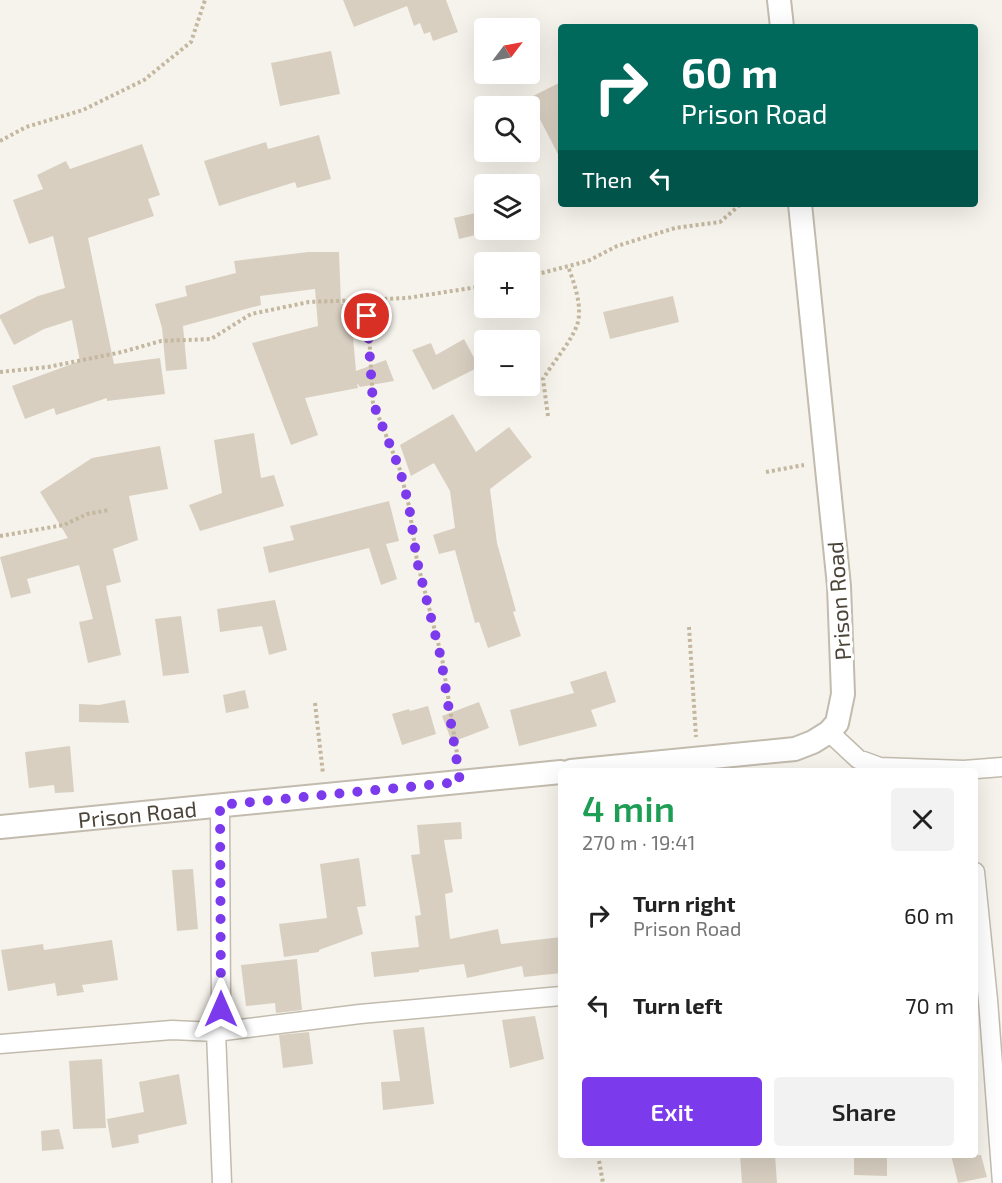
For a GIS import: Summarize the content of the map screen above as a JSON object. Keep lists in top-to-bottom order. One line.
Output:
{"streets":{"street":["Prison Road"]},"north":"top right","page":{"map_buttons":["+","−"],"turn":["60 m","Prison Road"],"then":"Then","heading":["4 min","270 m · 19:41"],"list":[{"name":"Turn right","note":"Prison Road","value":"60 m"},{"name":"Turn left","value":"70 m"}],"buttons":["Exit","Share"]}}
